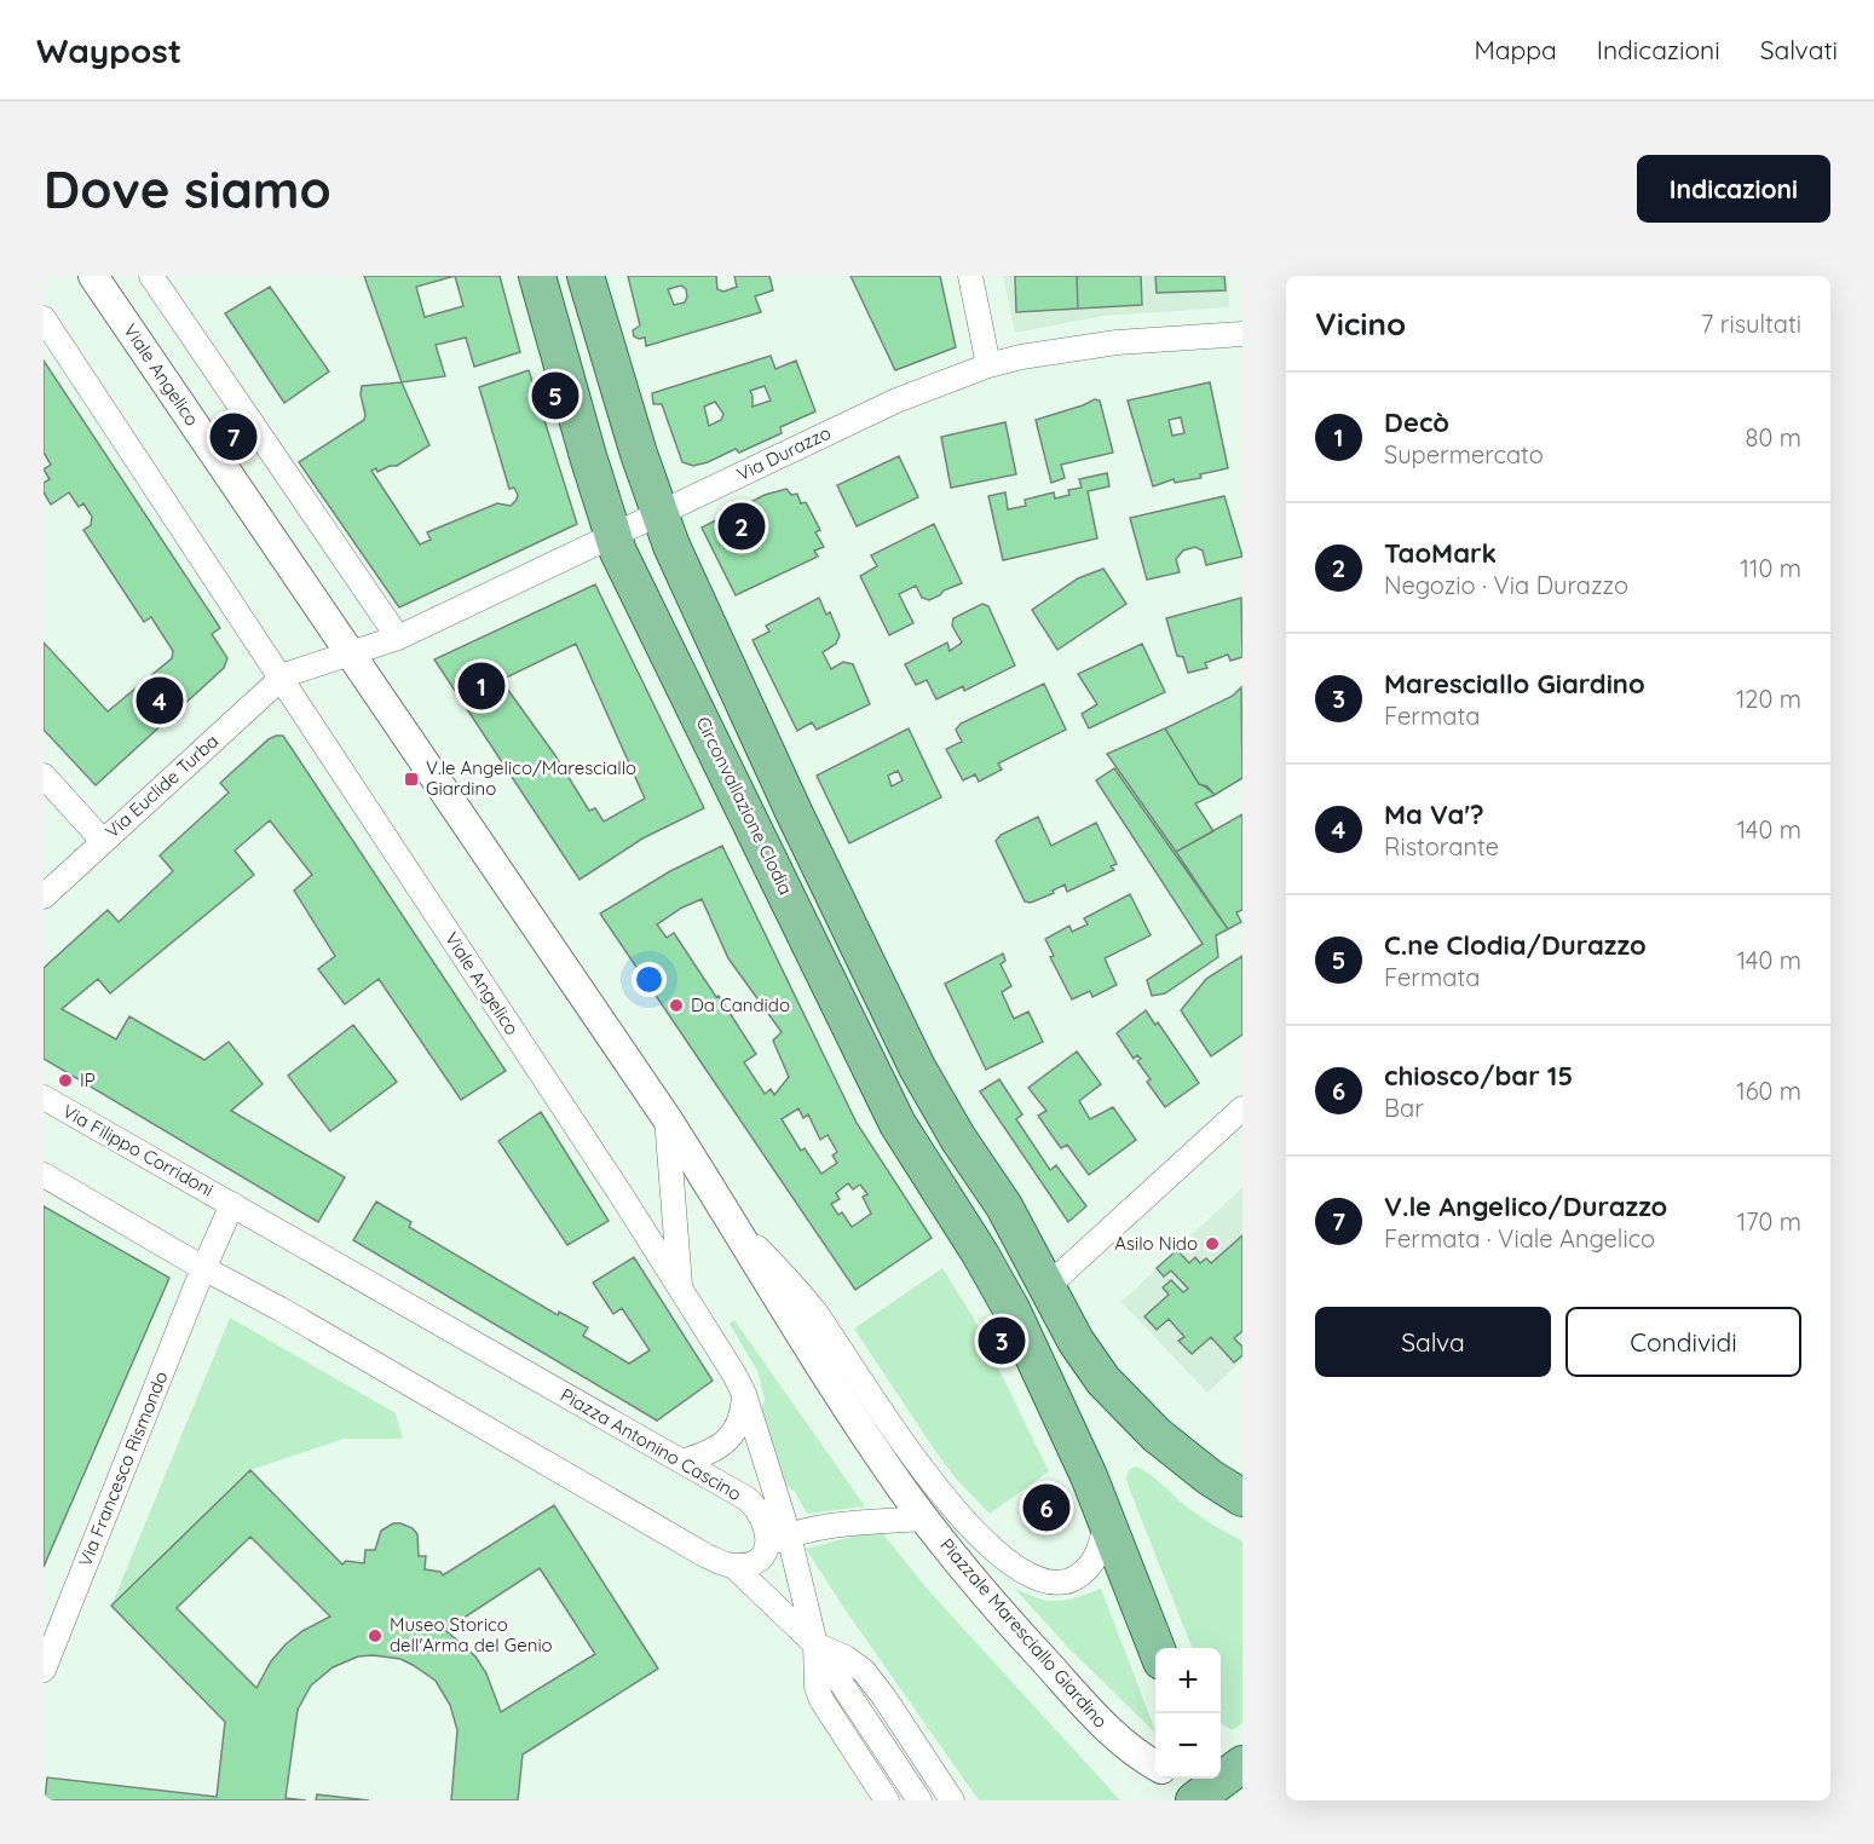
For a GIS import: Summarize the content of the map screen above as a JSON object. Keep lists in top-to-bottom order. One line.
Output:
{"streets":{"main road":["Circonvallazione Clodia"],"street":["Viale Angelico","Via Durazzo","Via Euclide Turba","Via Filippo Corridoni","Piazza Antonino Cascino","Via Francesco Rismondo","Piazzale Maresciallo Giardino"]},"crossings":[["Viale Angelico","Via Durazzo"],["Viale Angelico","Via Euclide Turba"],["Viale Angelico","Piazzale Maresciallo Giardino"],["Via Durazzo","Circonvallazione Clodia"],["Circonvallazione Clodia","Piazzale Maresciallo Giardino"],["Via Filippo Corridoni","Piazza Antonino Cascino"]],"places":{"transit":["V.le Angelico/Maresciallo Giardino"],"other":["Da Candido","IP","Asilo Nido","Museo Storico dell'Arma del Genio"]},"page":{"header":"Waypost","nav":["Mappa","Indicazioni","Salvati"],"buttons":["Indicazioni",["Salva","Condividi"]],"title":"Dove siamo","heading":["Vicino","7 risultati"],"pins":["5","7","2","1","4","3","6"],"list":[{"mark":"1","name":"Decò","note":"Supermercato","value":"80 m"},{"mark":"2","name":"TaoMark","note":"Negozio · Via Durazzo","value":"110 m"},{"mark":"3","name":"Maresciallo Giardino","note":"Fermata","value":"120 m"},{"mark":"4","name":"Ma Va'?","note":"Ristorante","value":"140 m"},{"mark":"5","name":"C.ne Clodia/Durazzo","note":"Fermata","value":"140 m"},{"mark":"6","name":"chiosco/bar 15","note":"Bar","value":"160 m"},{"mark":"7","name":"V.le Angelico/Durazzo","note":"Fermata · Viale Angelico","value":"170 m"}],"map_buttons":["+","−"]}}
